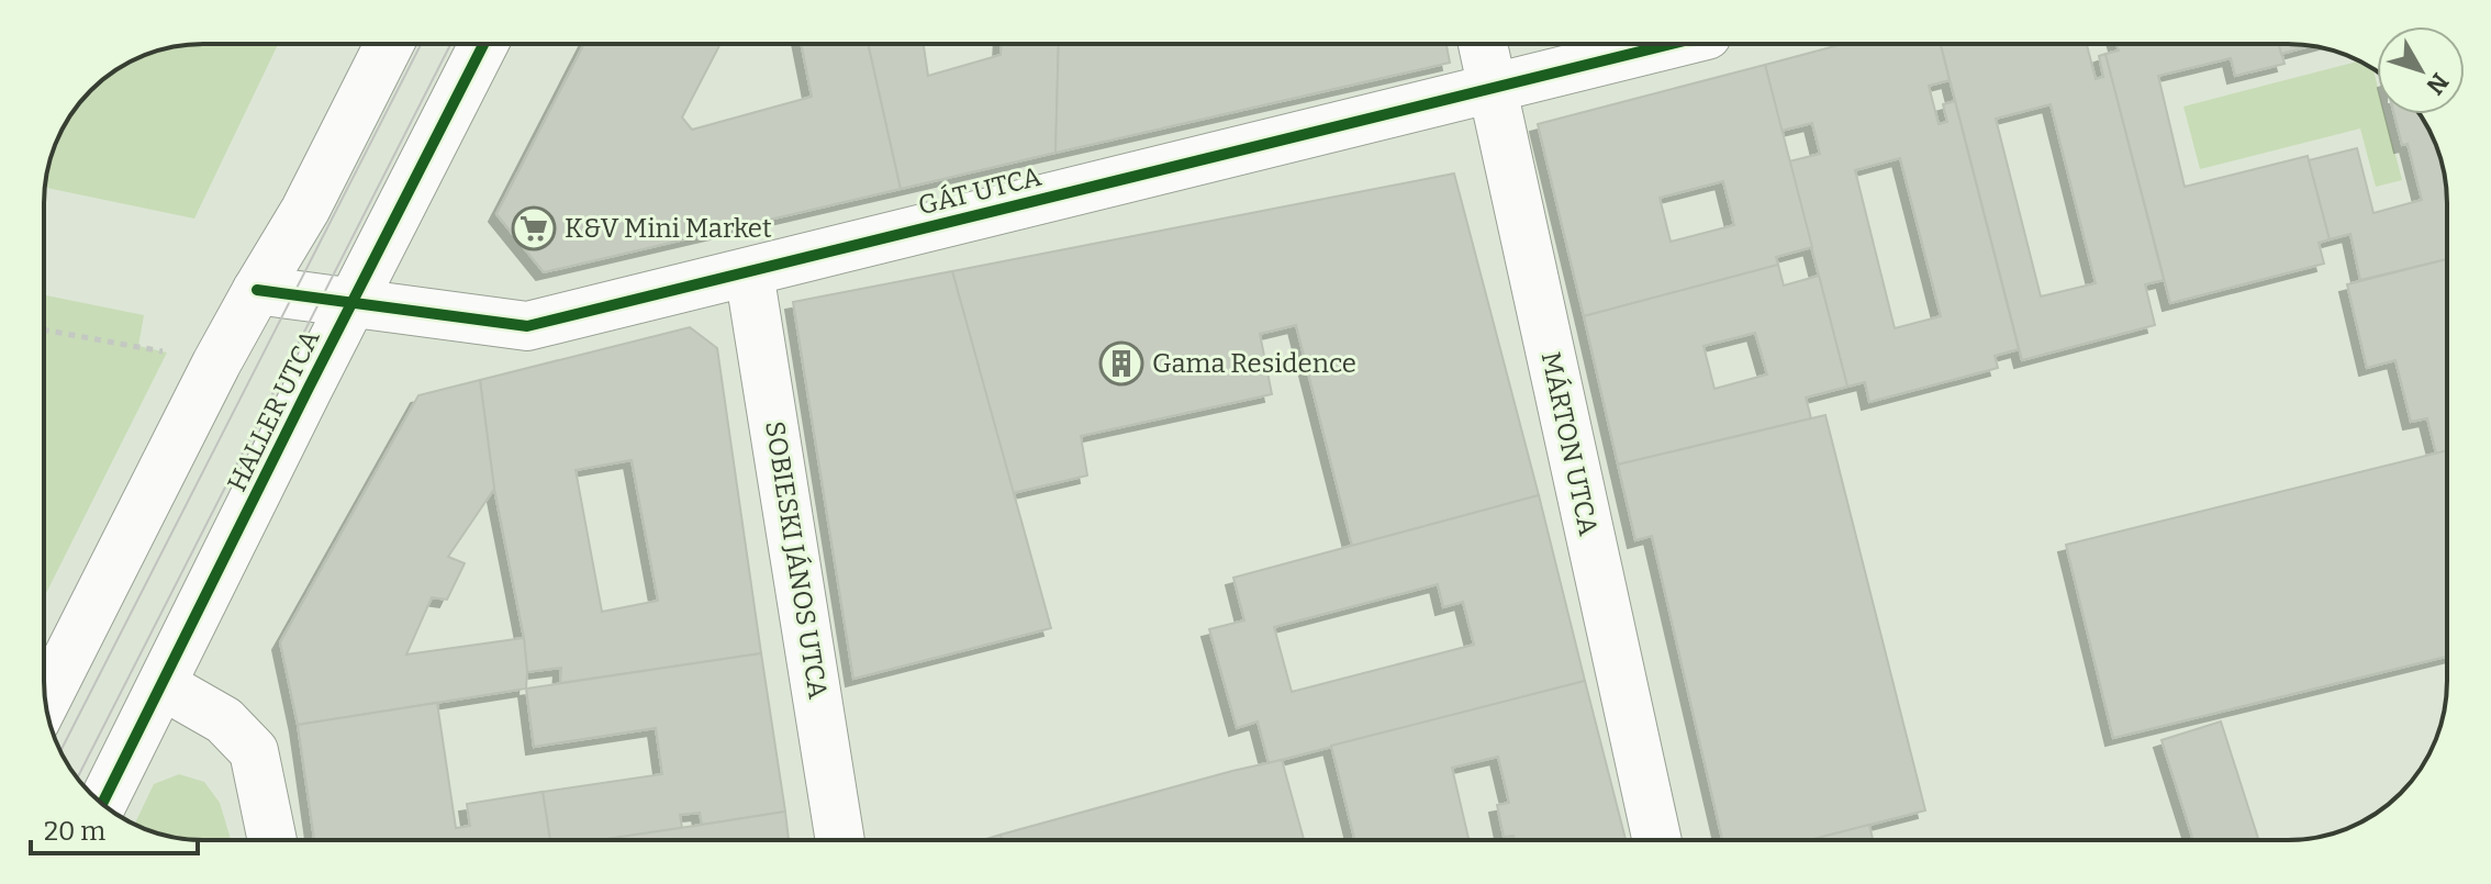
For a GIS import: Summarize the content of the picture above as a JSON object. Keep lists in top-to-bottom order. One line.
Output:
{"streets":{"street":["GÁT UTCA","HALLER UTCA","MÁRTON UTCA","SOBIESKI JÁNOS UTCA"]},"crossings":[["GÁT UTCA","HALLER UTCA"],["GÁT UTCA","MÁRTON UTCA"],["GÁT UTCA","SOBIESKI JÁNOS UTCA"]],"places":{"supermarket":["K&V Mini Market"],"building":["Gama Residence"]},"scale_bar":"20 m","north":"bottom right"}
